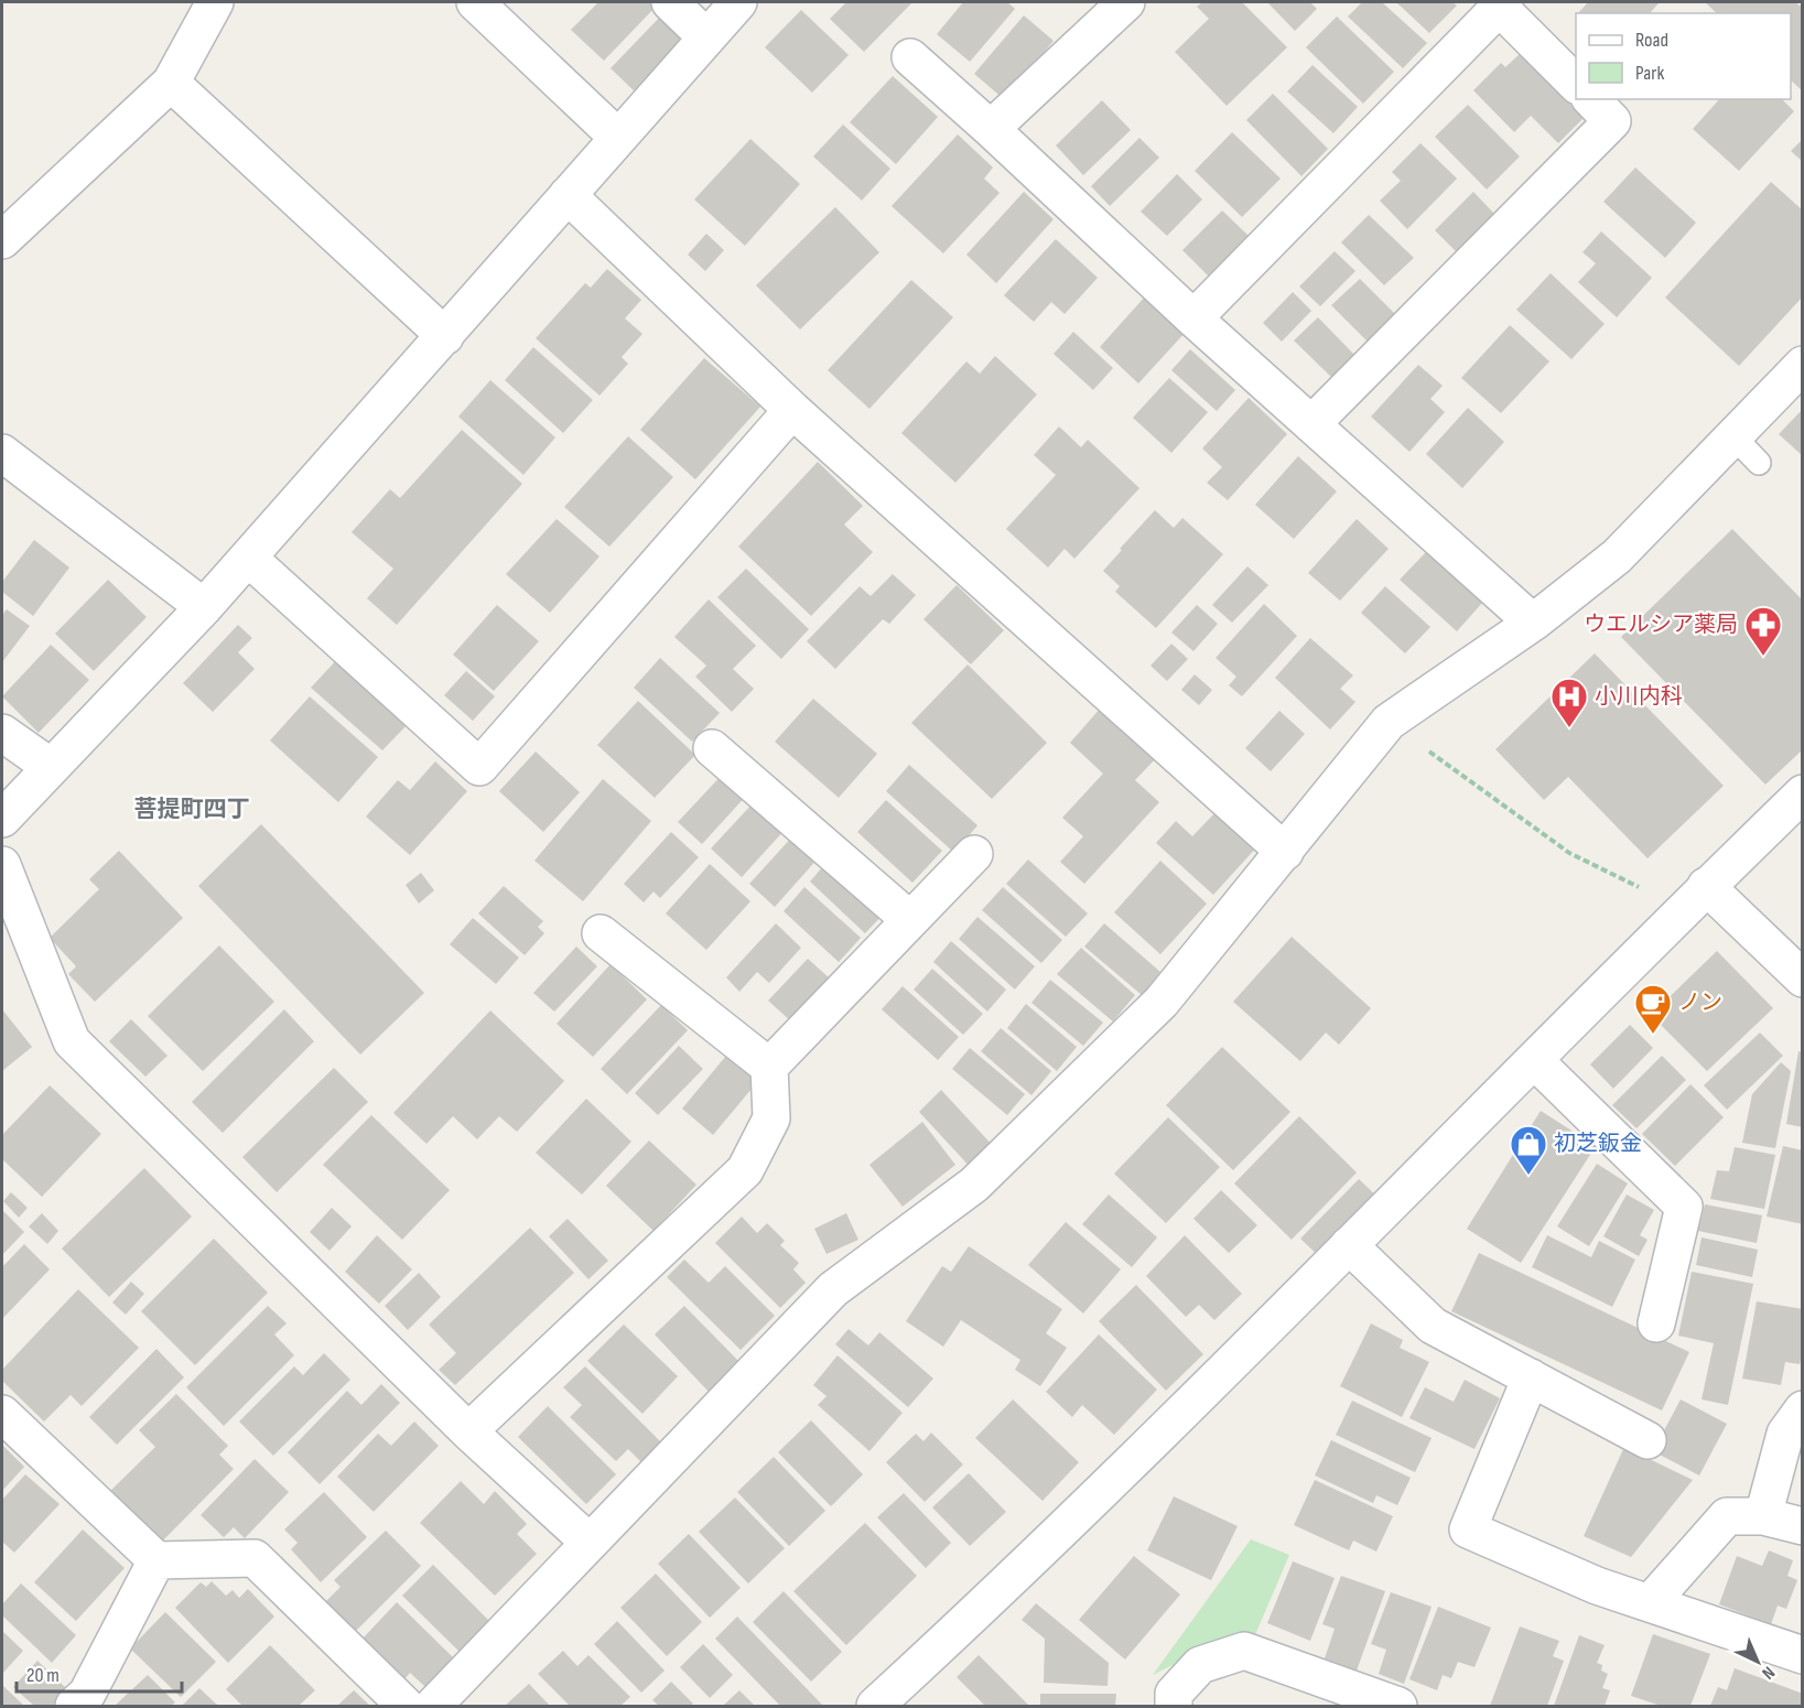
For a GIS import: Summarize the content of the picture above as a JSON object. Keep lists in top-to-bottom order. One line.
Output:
{"districts":["菩提町四丁"],"places":{"pharmacy":["ウエルシア薬局"],"hospital":["小川内科"],"cafe":["ノン"],"shop":["初芝鈑金"]},"legend":["Road","Park"],"scale_bar":"20 m","north":"bottom right"}
